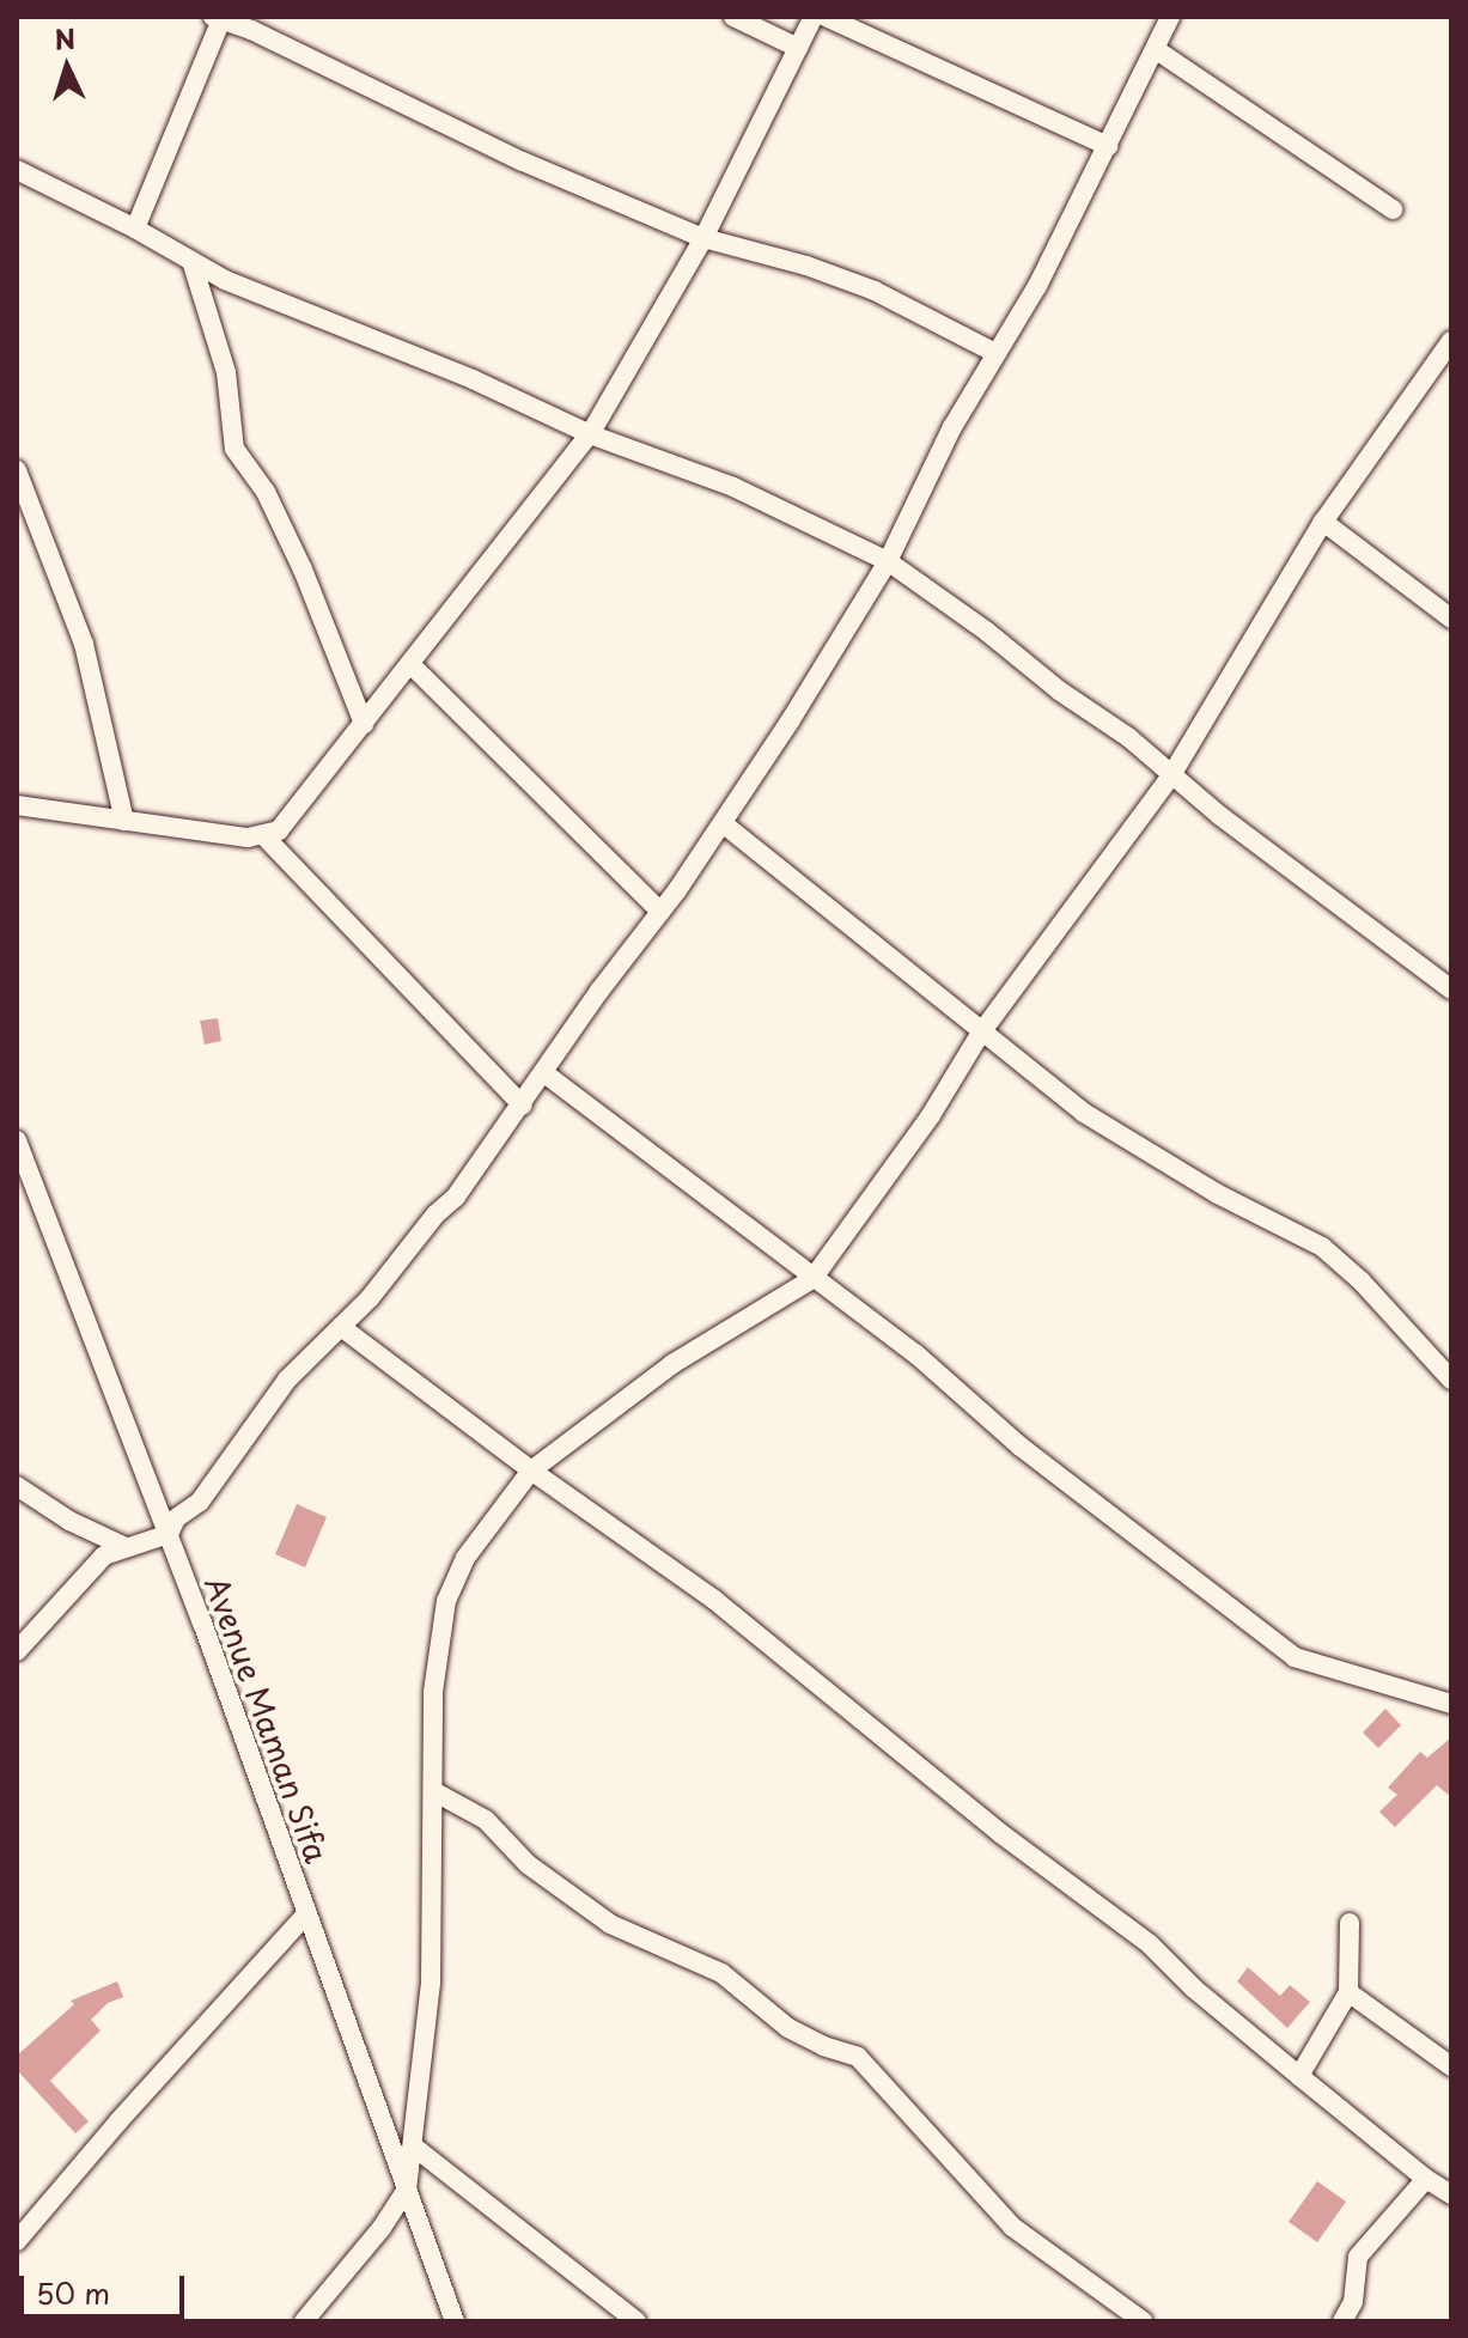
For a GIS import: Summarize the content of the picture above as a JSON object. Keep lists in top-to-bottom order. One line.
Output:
{"streets":{"street":["Avenue Maman Sifa"]},"scale_bar":"50 m","north":"top"}
